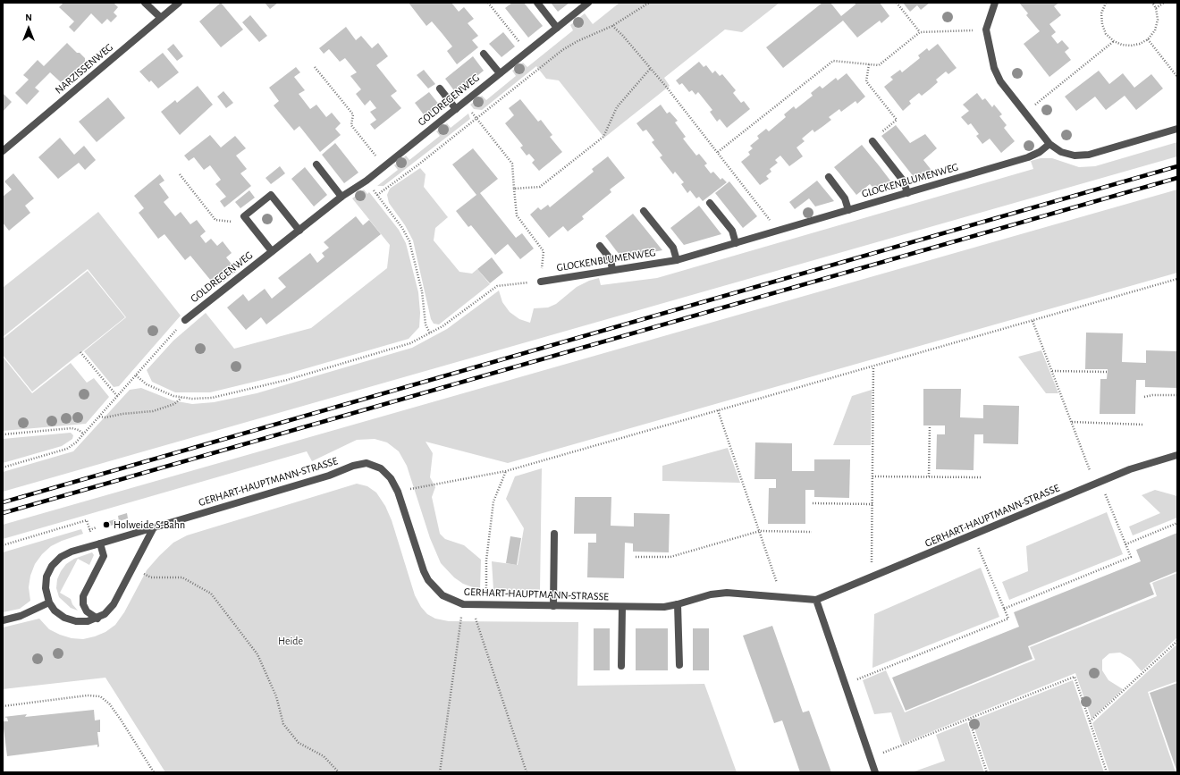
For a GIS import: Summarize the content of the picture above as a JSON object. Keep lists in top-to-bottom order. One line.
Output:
{"streets":{"street":["NARZISSENWEG","GOLDREGENWEG","GLOCKENBLUMENWEG","GERHART-HAUPTMANN-STRASSE"]},"crossings":[["GOLDREGENWEG","GLOCKENBLUMENWEG"]],"parks":["Heide"],"places":["Holweide S-Bahn"],"north":"top"}
